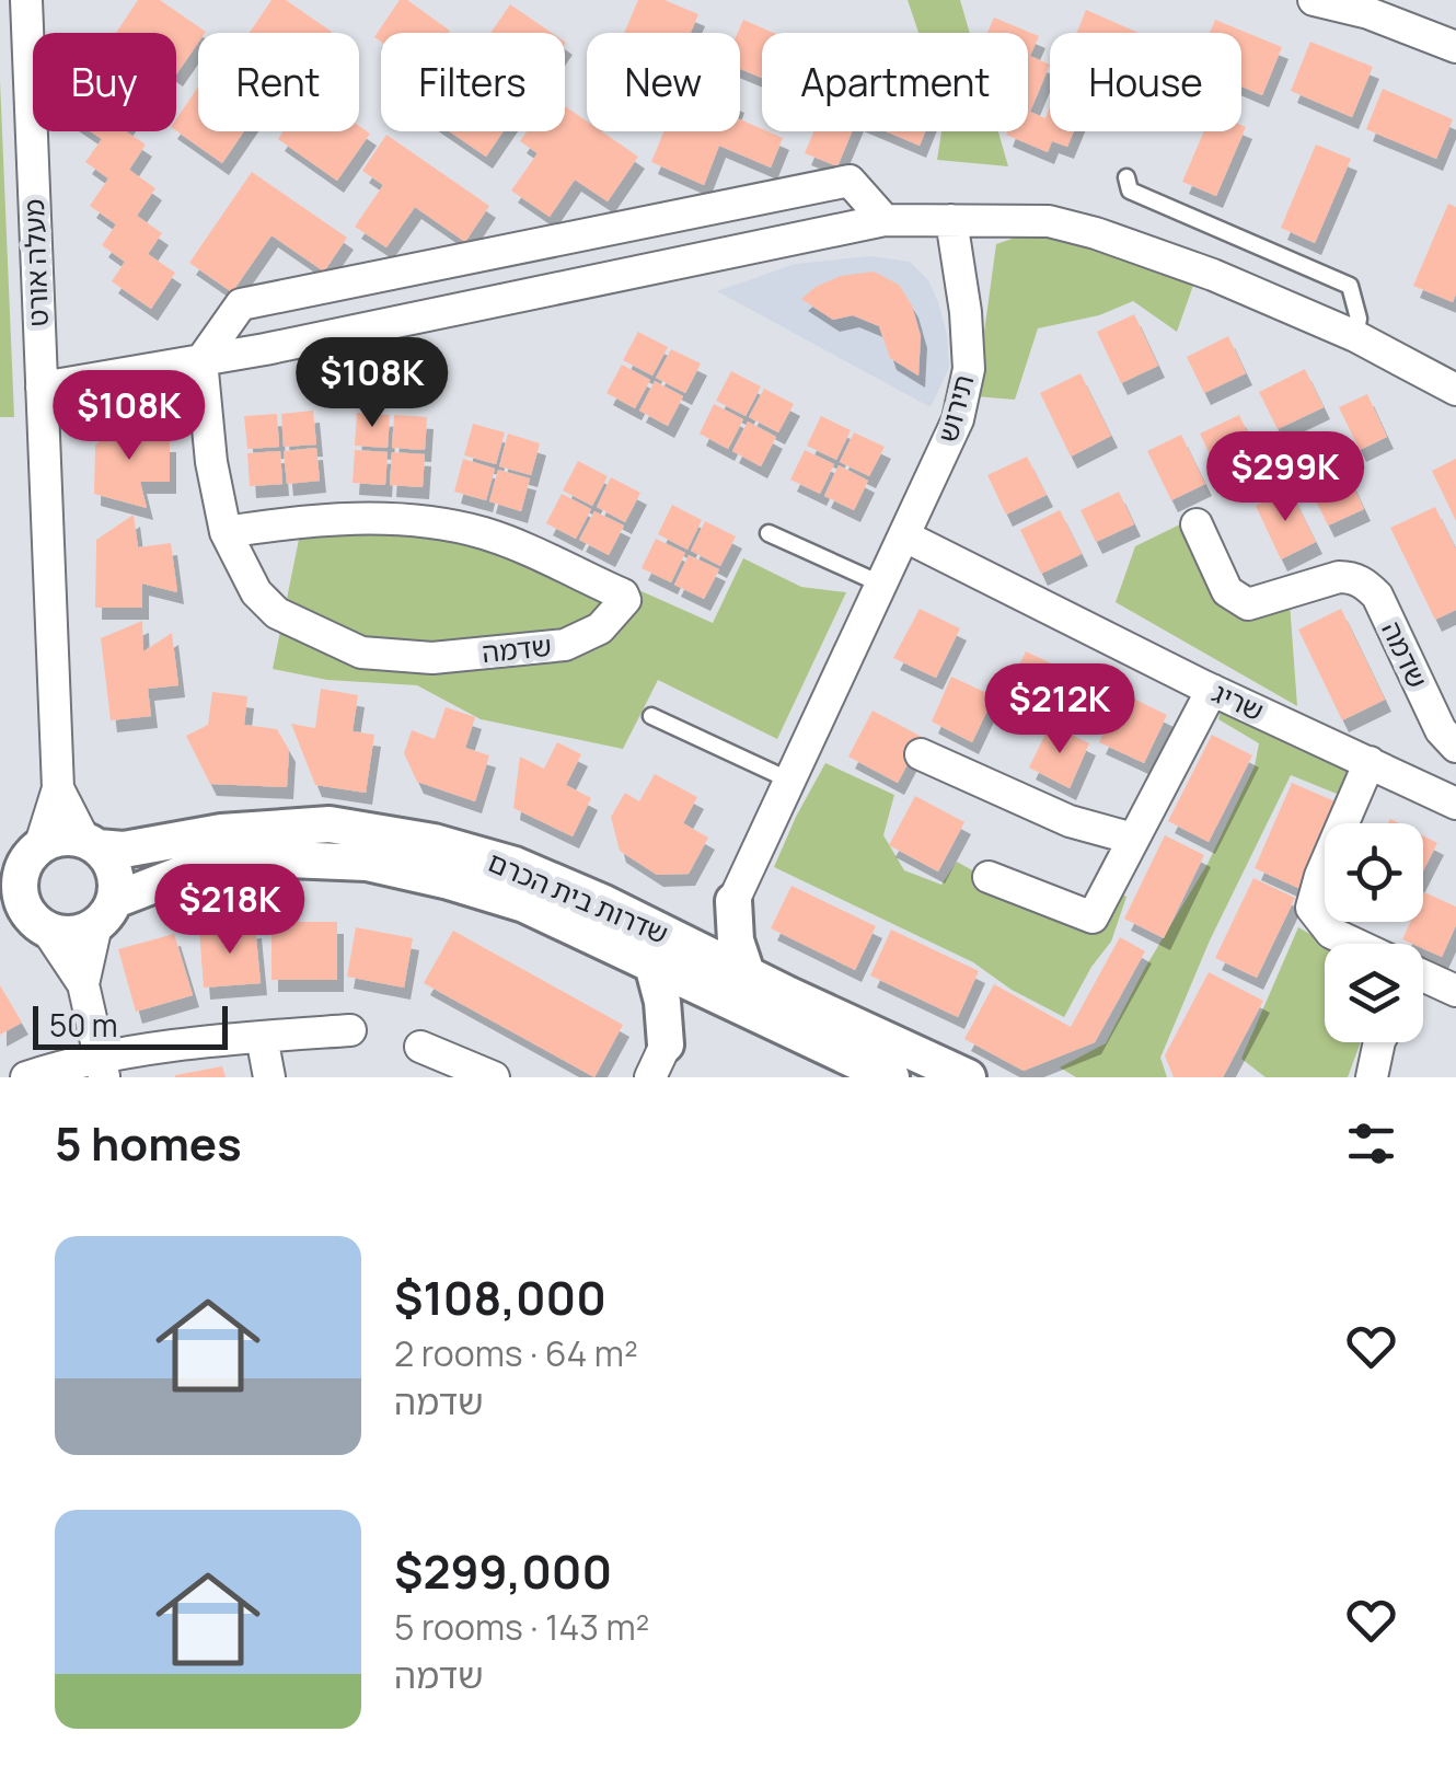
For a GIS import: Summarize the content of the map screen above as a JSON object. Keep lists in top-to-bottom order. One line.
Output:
{"streets":{"street":["מעלה אורט","תירוש","שדמה","שריג","שדרות בית הכרם"]},"crossings":[["מעלה אורט","שדרות בית הכרם"],["תירוש","שריג"]],"scale_bar":"50 m","page":{"chip":["Buy","Rent","Filters","New","Apartment","House"],"price":["$108K","$108K","$299K","$212K","$218K"],"scale":"50 m","heading":"5 homes","list":[{"name":"$108,000","note":"2 rooms · 64 m² · שדמה"},{"name":"$299,000","note":"5 rooms · 143 m² · שדמה"}]}}
